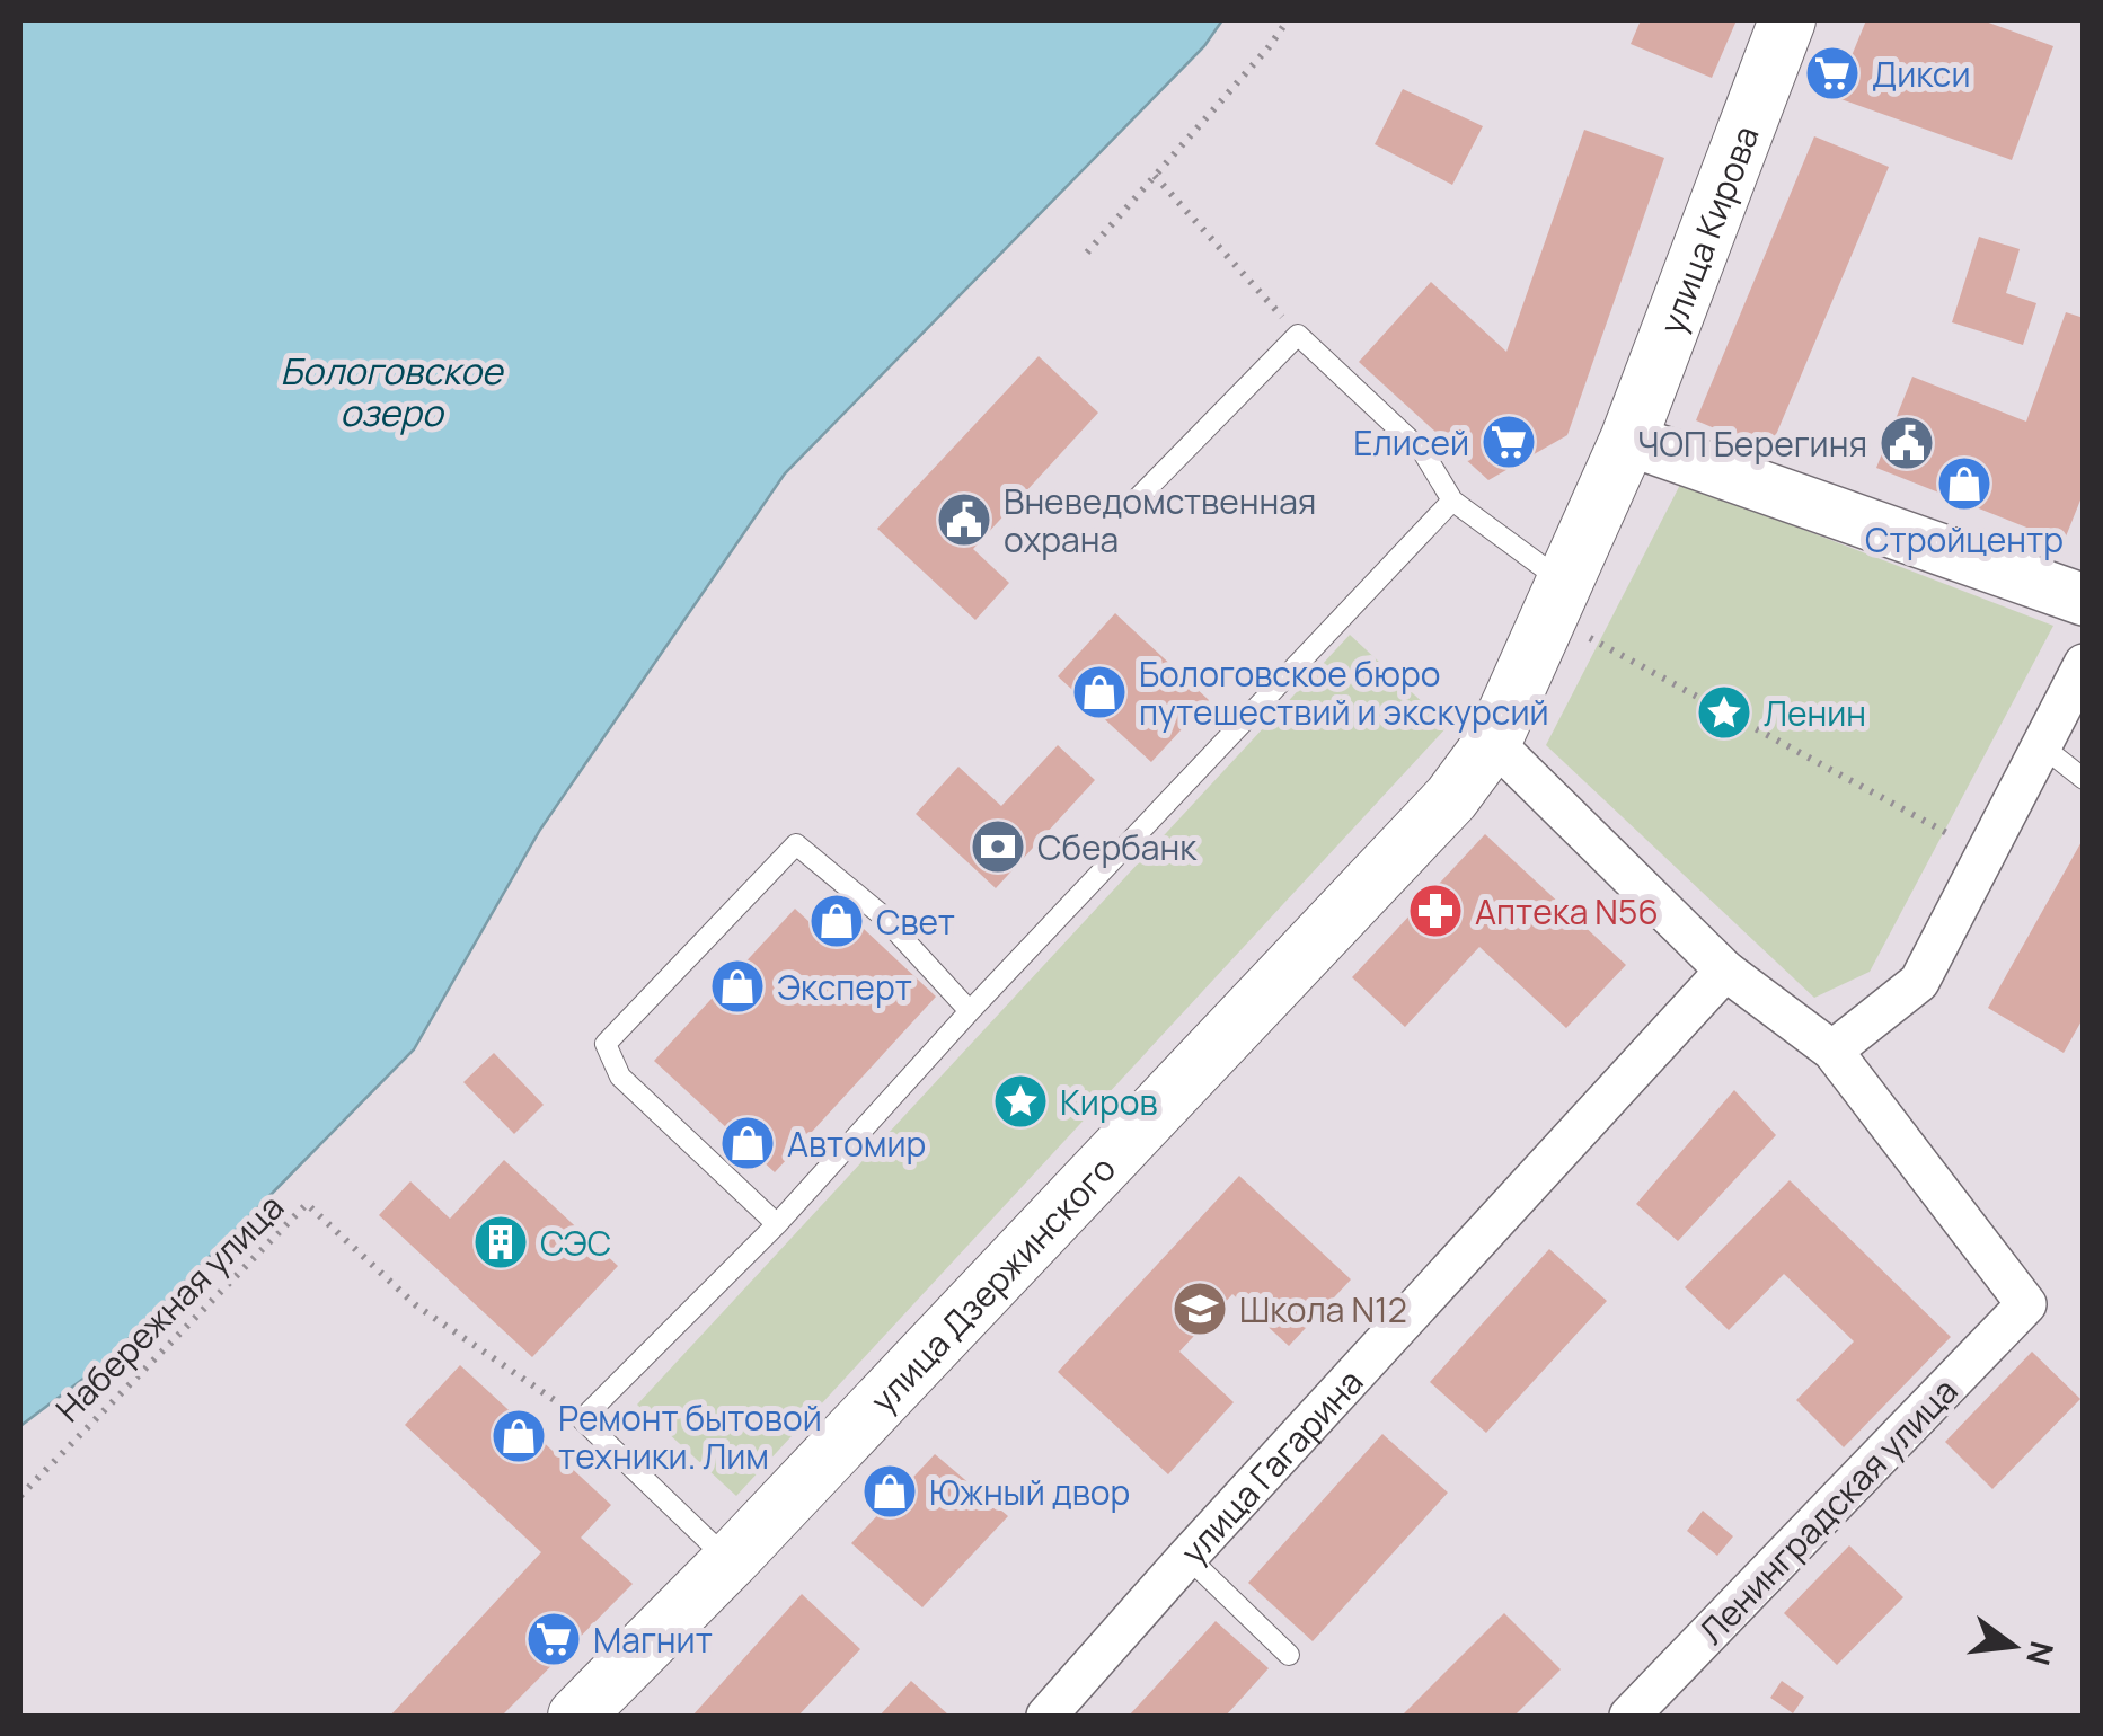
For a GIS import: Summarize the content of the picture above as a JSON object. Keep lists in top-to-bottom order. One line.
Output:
{"streets":{"main road":["улица Кирова","улица Дзержинского"],"street":["улица Гагарина","Ленинградская улица"],"path":["Набережная улица"]},"crossings":[["улица Кирова","улица Дзержинского"]],"water":["Бологовское озеро"],"places":{"supermarket":["Дикси","Елисей","Магнит"],"public building":["ЧОП Берегиня","Вневедомственная охрана"],"shop":["Стройцентр","Бологовское бюро путешествий и экскурсий","Свет","Эксперт","Автомир","Ремонт бытовой техники. Лим","Южный двор"],"place":["Ленин","Киров"],"bank":["Сбербанк"],"pharmacy":["Аптека N56"],"building":["СЭС"],"school or university":["Школа N12"]},"north":"right"}
